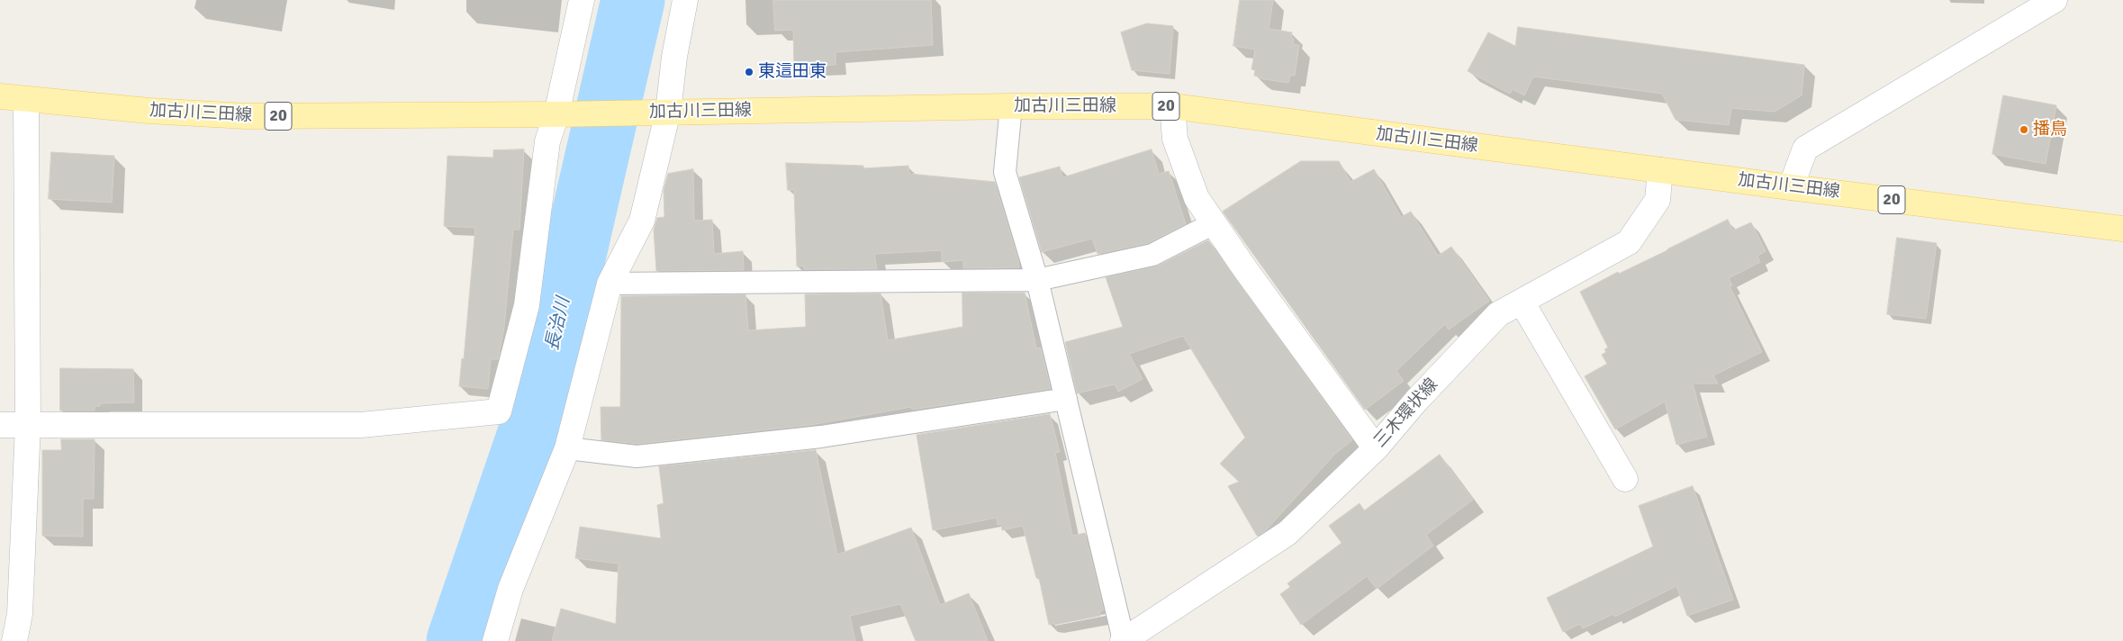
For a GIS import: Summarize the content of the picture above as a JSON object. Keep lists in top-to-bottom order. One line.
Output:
{"streets":{"main road":["加古川三田線","20"],"street":["三木環状線"]},"crossings":[["加古川三田線","三木環状線"]],"water":["長治川"],"places":["東這田東","播鳥"]}
